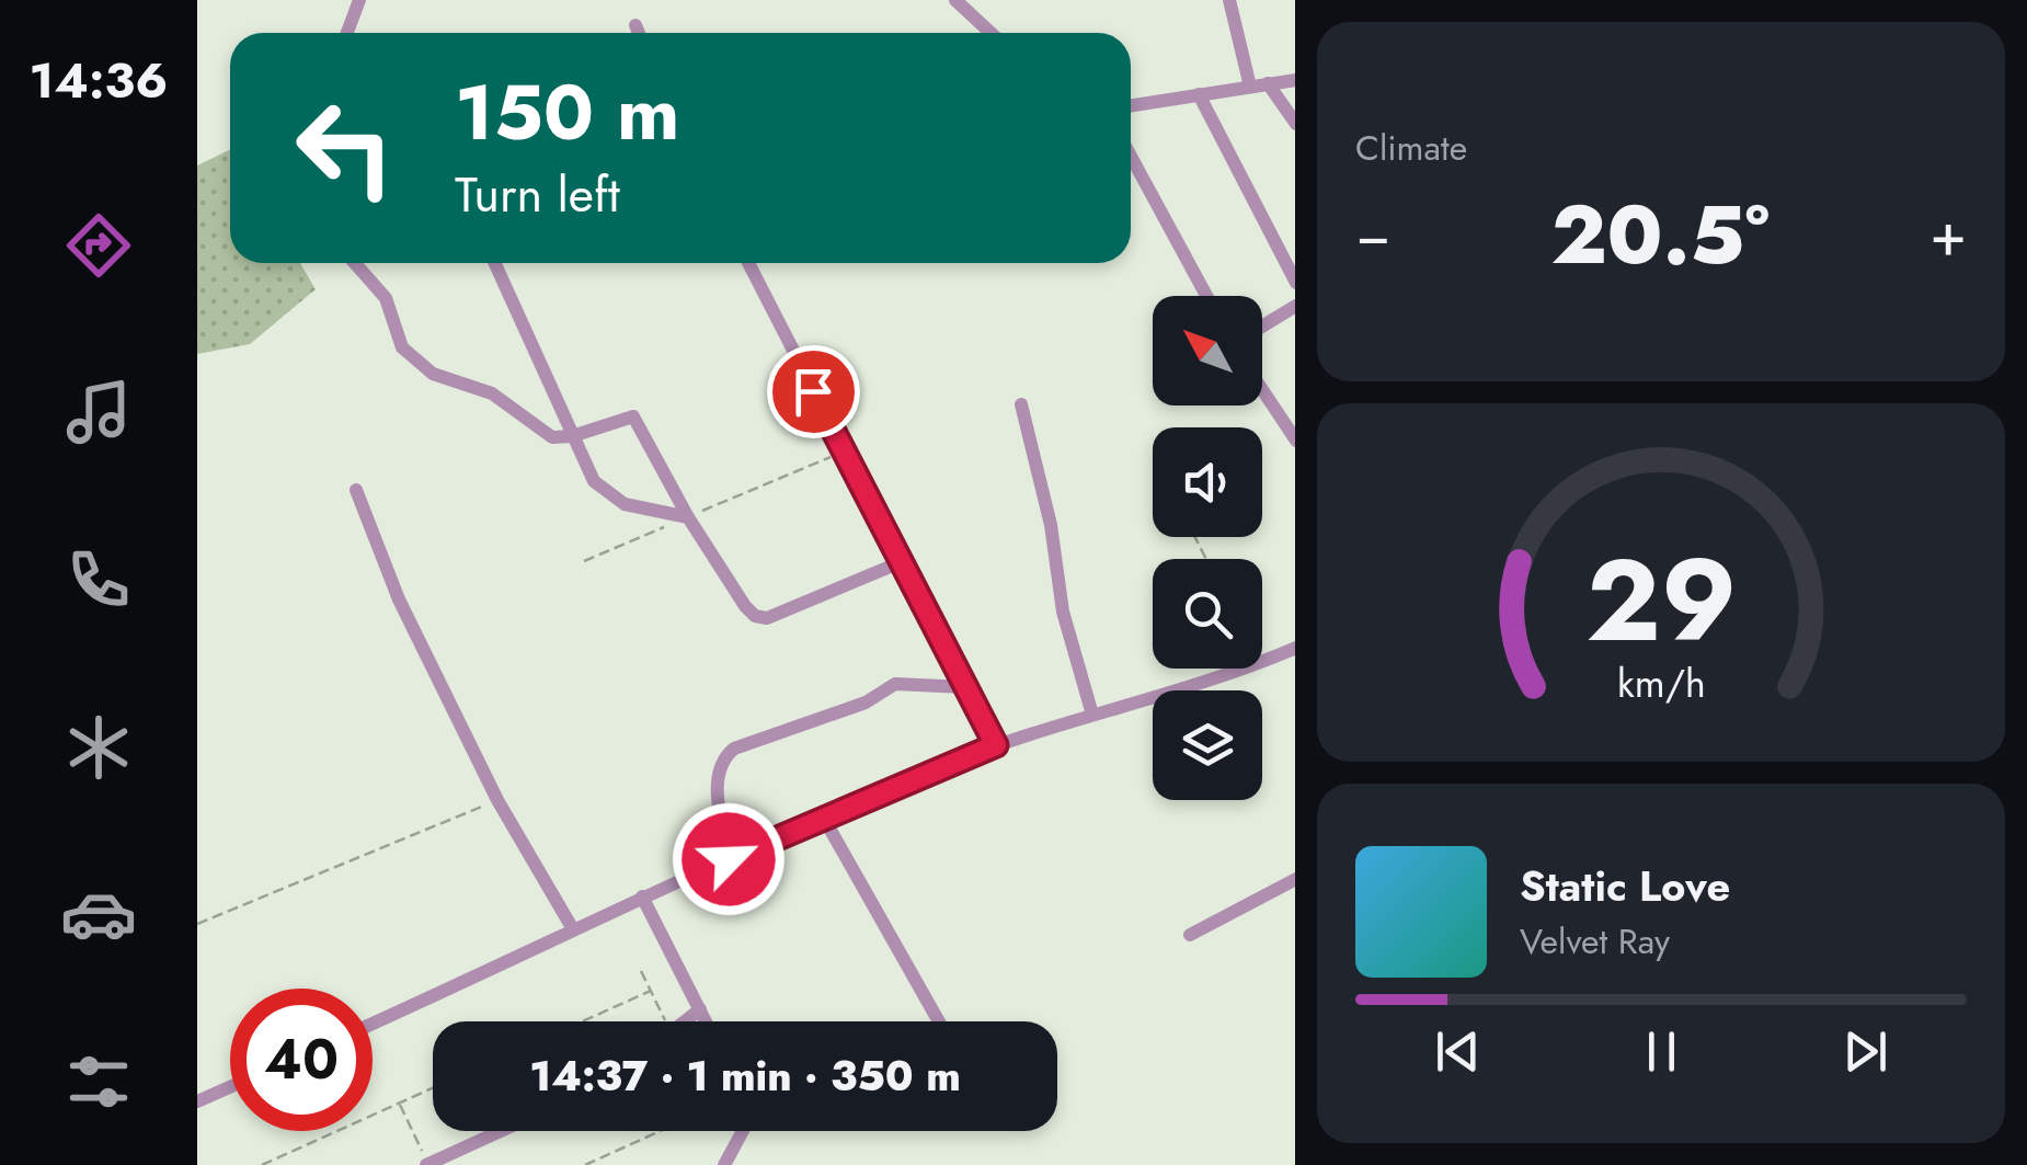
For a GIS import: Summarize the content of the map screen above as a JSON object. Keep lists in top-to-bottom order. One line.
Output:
{"north":"top left","page":{"tabs":"14:36","tile":"Climate","turn":["150 m","Turn left"],"heat":["−","20.5°","+"],"song":["Static Love","Velvet Ray"],"limit":"40","trip":"14:37 · 1 min · 350 m","gauge":["29","km/h"]}}
